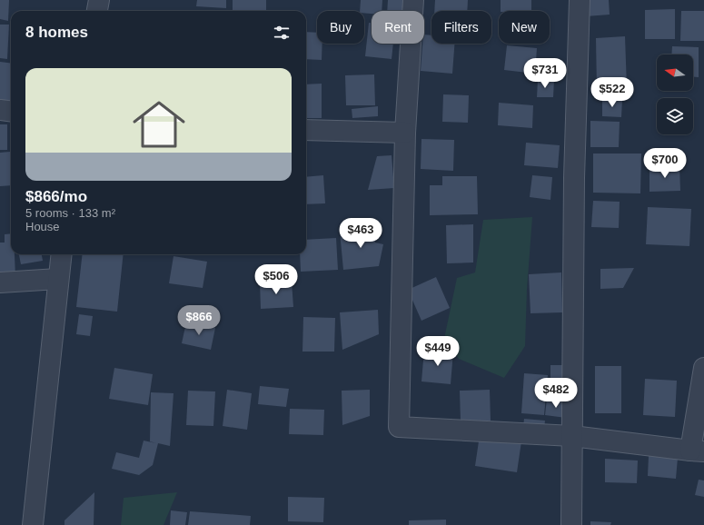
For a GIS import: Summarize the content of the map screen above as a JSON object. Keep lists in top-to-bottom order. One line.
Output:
{"north":"left","page":{"chip":["Buy","Rent","Filters","New"],"heading":"8 homes","list":[{"name":"$866/mo","note":"5 rooms · 133 m² · House"}],"price":["$731","$522","$700","$463","$506","$866","$449","$482"]}}
